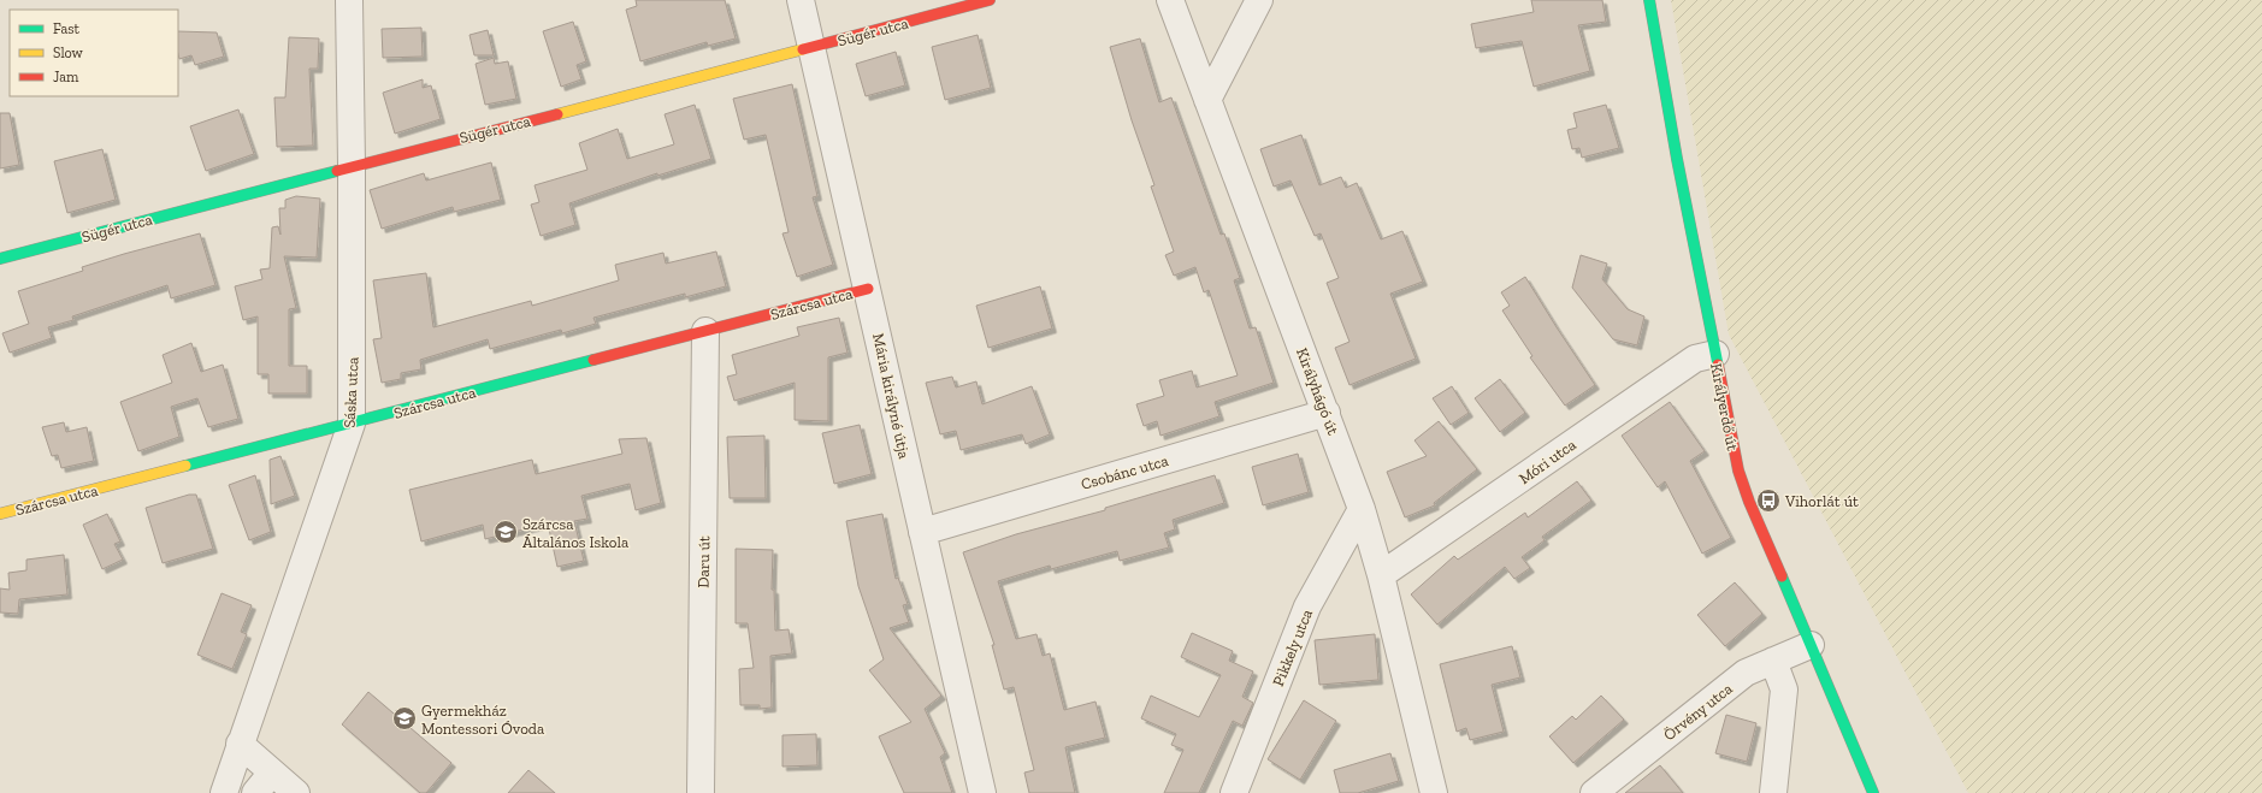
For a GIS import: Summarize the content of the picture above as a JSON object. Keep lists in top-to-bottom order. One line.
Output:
{"streets":{"street":["Sügér utca","Szárcsa utca","Királyhágó út","Sáska utca","Mária királyné útja","Királyerdő út","Móri utca","Csobánc utca","Daru út","Pikkely utca","Örvény utca"]},"crossings":[["Sügér utca","Sáska utca"],["Sügér utca","Mária királyné útja"],["Szárcsa utca","Sáska utca"],["Szárcsa utca","Mária királyné útja"],["Szárcsa utca","Daru út"],["Királyhágó út","Móri utca"],["Királyhágó út","Csobánc utca"],["Királyhágó út","Pikkely utca"],["Mária királyné útja","Csobánc utca"],["Királyerdő út","Móri utca"],["Királyerdő út","Örvény utca"]],"places":{"bus stop":["Vihorlát út"],"school or university":["Szárcsa Általános Iskola","Gyermekház Montessori Óvoda"]},"legend":["Fast","Slow","Jam"]}
